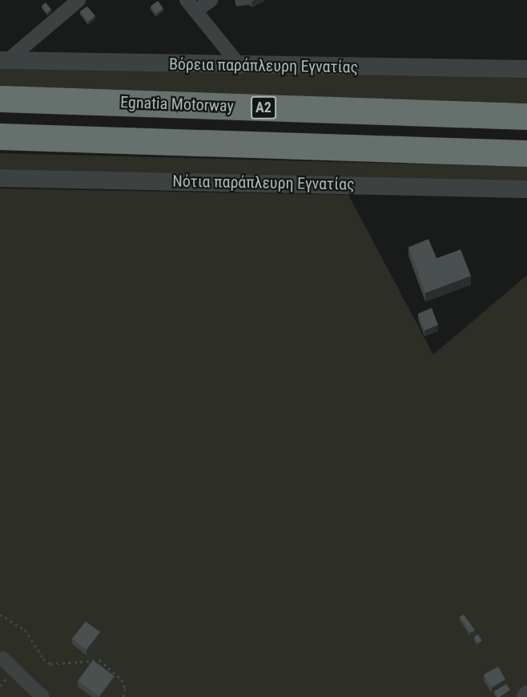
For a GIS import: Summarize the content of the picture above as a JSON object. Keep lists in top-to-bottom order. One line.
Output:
{"streets":{"highway":["Egnatia Motorway","Α2"],"street":["Βόρεια παράπλευρη Εγνατίας","Νότια παράπλευρη Εγνατίας"]}}
